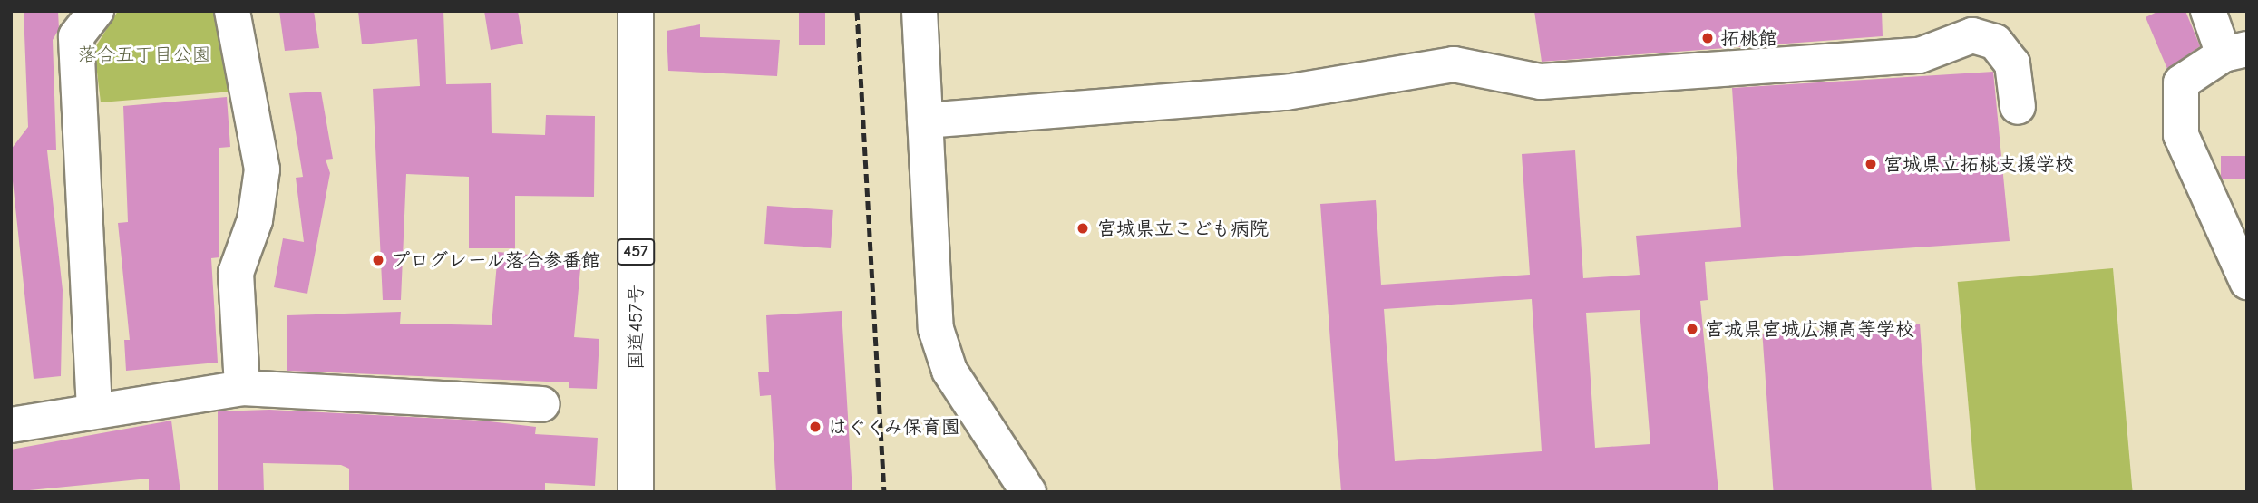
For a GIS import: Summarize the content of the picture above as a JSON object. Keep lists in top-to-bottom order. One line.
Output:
{"streets":{"main road":["457","国道457号"]},"parks":["落合五丁目公園"],"places":["拓桃館","宮城県立拓桃支援学校","宮城県立こども病院","プログレール落合参番館","宮城県宮城広瀬高等学校","はぐくみ保育園"]}
